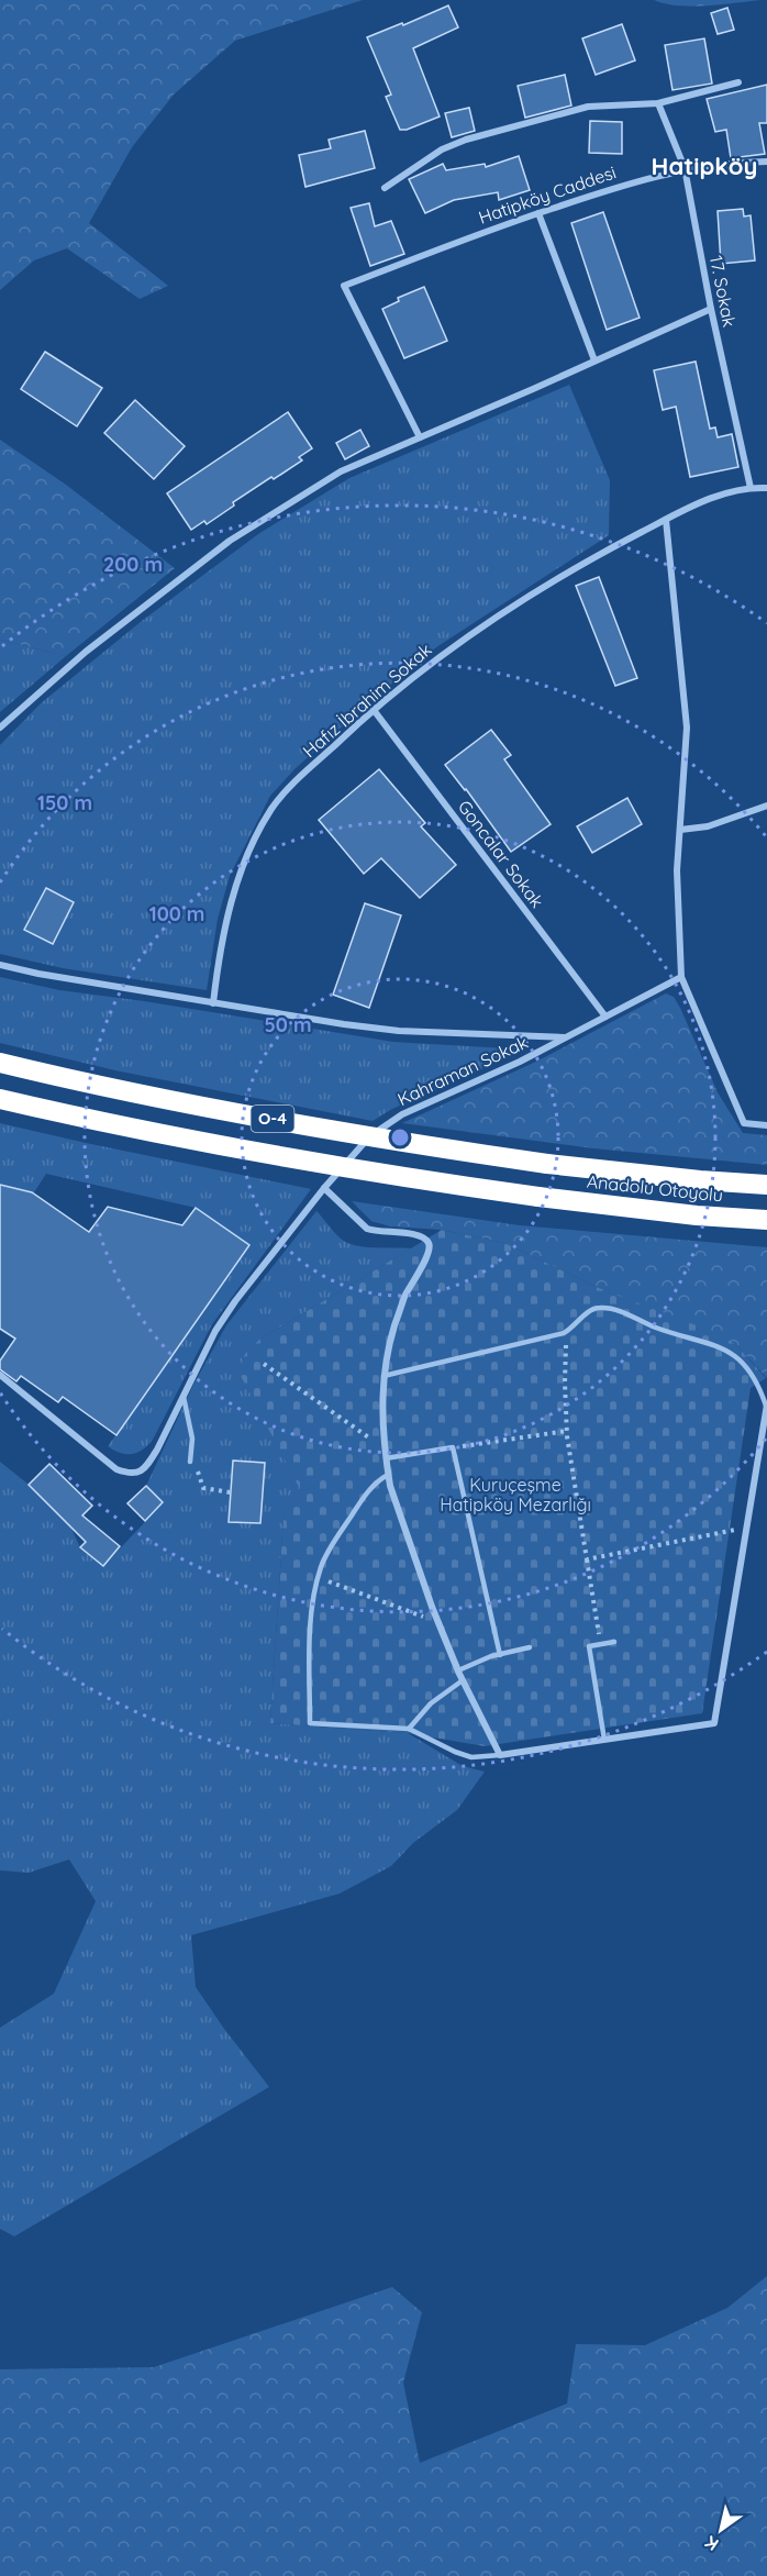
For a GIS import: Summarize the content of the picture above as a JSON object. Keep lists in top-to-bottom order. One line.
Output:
{"streets":{"highway":["O-4","Anadolu Otoyolu"],"street":["Hatipköy Caddesi","17. Sokak","Hafız İbrahim Sokak","Goncalar Sokak","Kahraman Sokak"]},"crossings":[["Hatipköy Caddesi","17. Sokak"],["17. Sokak","Hafız İbrahim Sokak"],["Hafız İbrahim Sokak","Goncalar Sokak"],["Goncalar Sokak","Kahraman Sokak"]],"districts":["Hatipköy"],"parks":["Kuruçeşme Hatipköy Mezarlığı"],"north":"bottom left","rings":["200 m","150 m","100 m","50 m"]}
